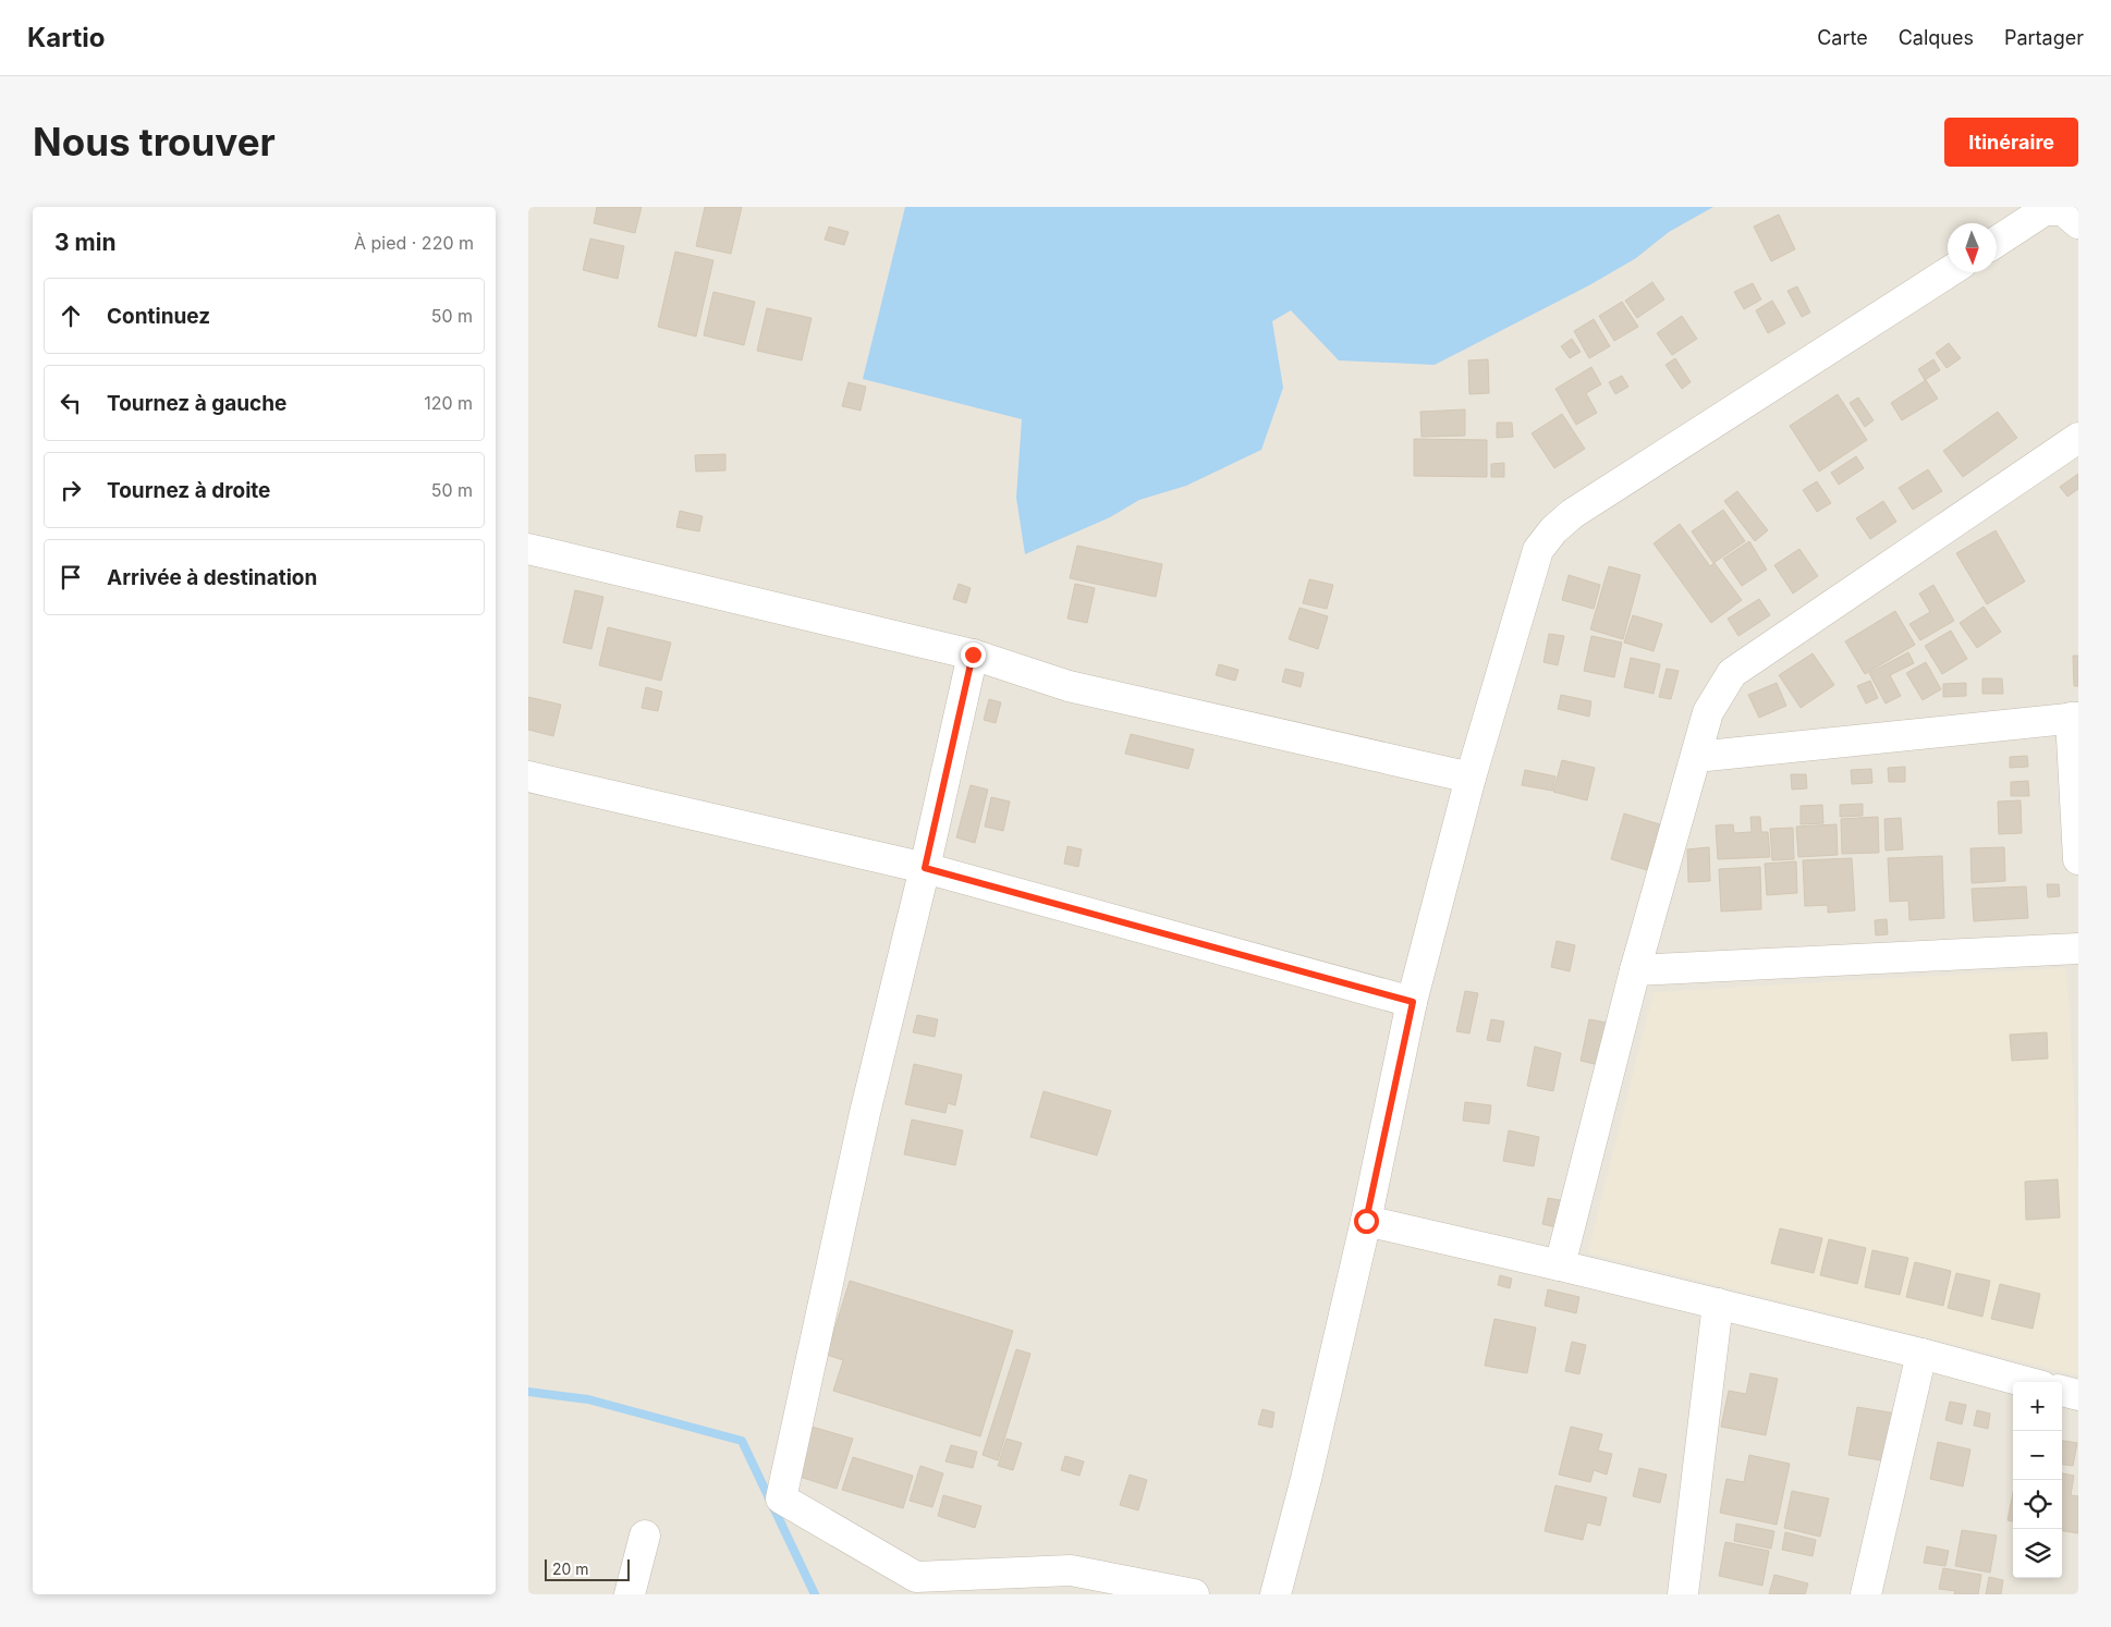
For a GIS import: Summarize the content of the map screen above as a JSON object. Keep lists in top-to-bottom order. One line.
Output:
{"scale_bar":"20 m","north":"bottom","page":{"header":"Kartio","nav":["Carte","Calques","Partager"],"buttons":"Itinéraire","title":"Nous trouver","heading":["3 min","À pied · 220 m"],"list":[["Continuez","50 m"],["Tournez à gauche","120 m"],["Tournez à droite","50 m"],"Arrivée à destination"],"map_buttons":["+","−"],"scale":"20 m"}}
